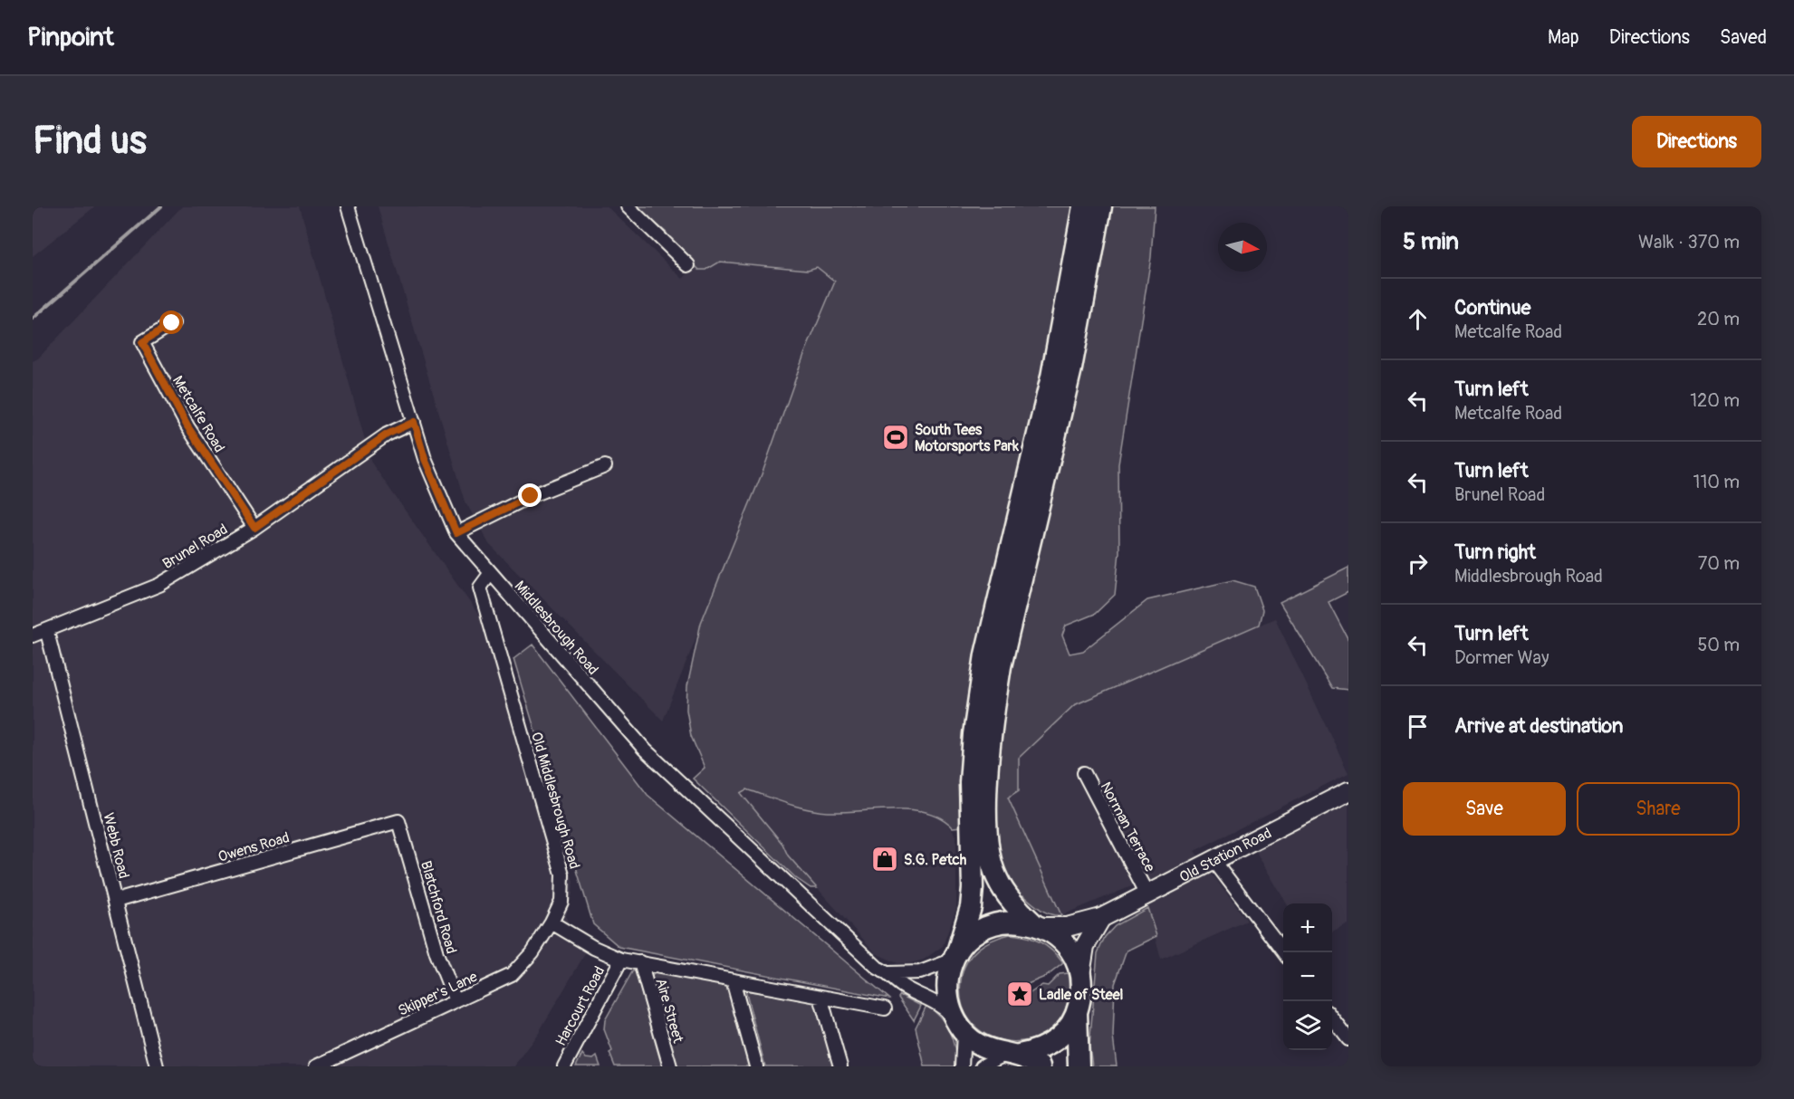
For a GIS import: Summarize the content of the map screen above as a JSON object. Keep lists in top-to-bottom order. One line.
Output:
{"streets":{"main road":["Old Station Road"],"street":["Metcalfe Road","Brunel Road","Middlesbrough Road","Old Middlesbrough Road","Norman Terrace","Webb Road","Owens Road","Blatchford Road","Skipper's Lane","Harcourt Road","Aire Street"]},"crossings":[["Metcalfe Road","Brunel Road"],["Brunel Road","Middlesbrough Road"],["Brunel Road","Webb Road"],["Middlesbrough Road","Old Middlesbrough Road"],["Middlesbrough Road","Old Station Road"],["Old Middlesbrough Road","Skipper's Lane"],["Norman Terrace","Old Station Road"],["Webb Road","Owens Road"],["Owens Road","Blatchford Road"],["Blatchford Road","Skipper's Lane"]],"places":{"sports":["South Tees Motorsports Park"],"shop":["S.G. Petch"],"place":["Ladle of Steel"]},"north":"right","page":{"header":"Pinpoint","nav":["Map","Directions","Saved"],"buttons":["Directions",["Save","Share"]],"title":"Find us","heading":["5 min","Walk · 370 m"],"list":[["Continue","Metcalfe Road","20 m"],["Turn left","Metcalfe Road","120 m"],["Turn left","Brunel Road","110 m"],["Turn right","Middlesbrough Road","70 m"],["Turn left","Dormer Way","50 m"],"Arrive at destination"],"map_buttons":["+","−"]}}
